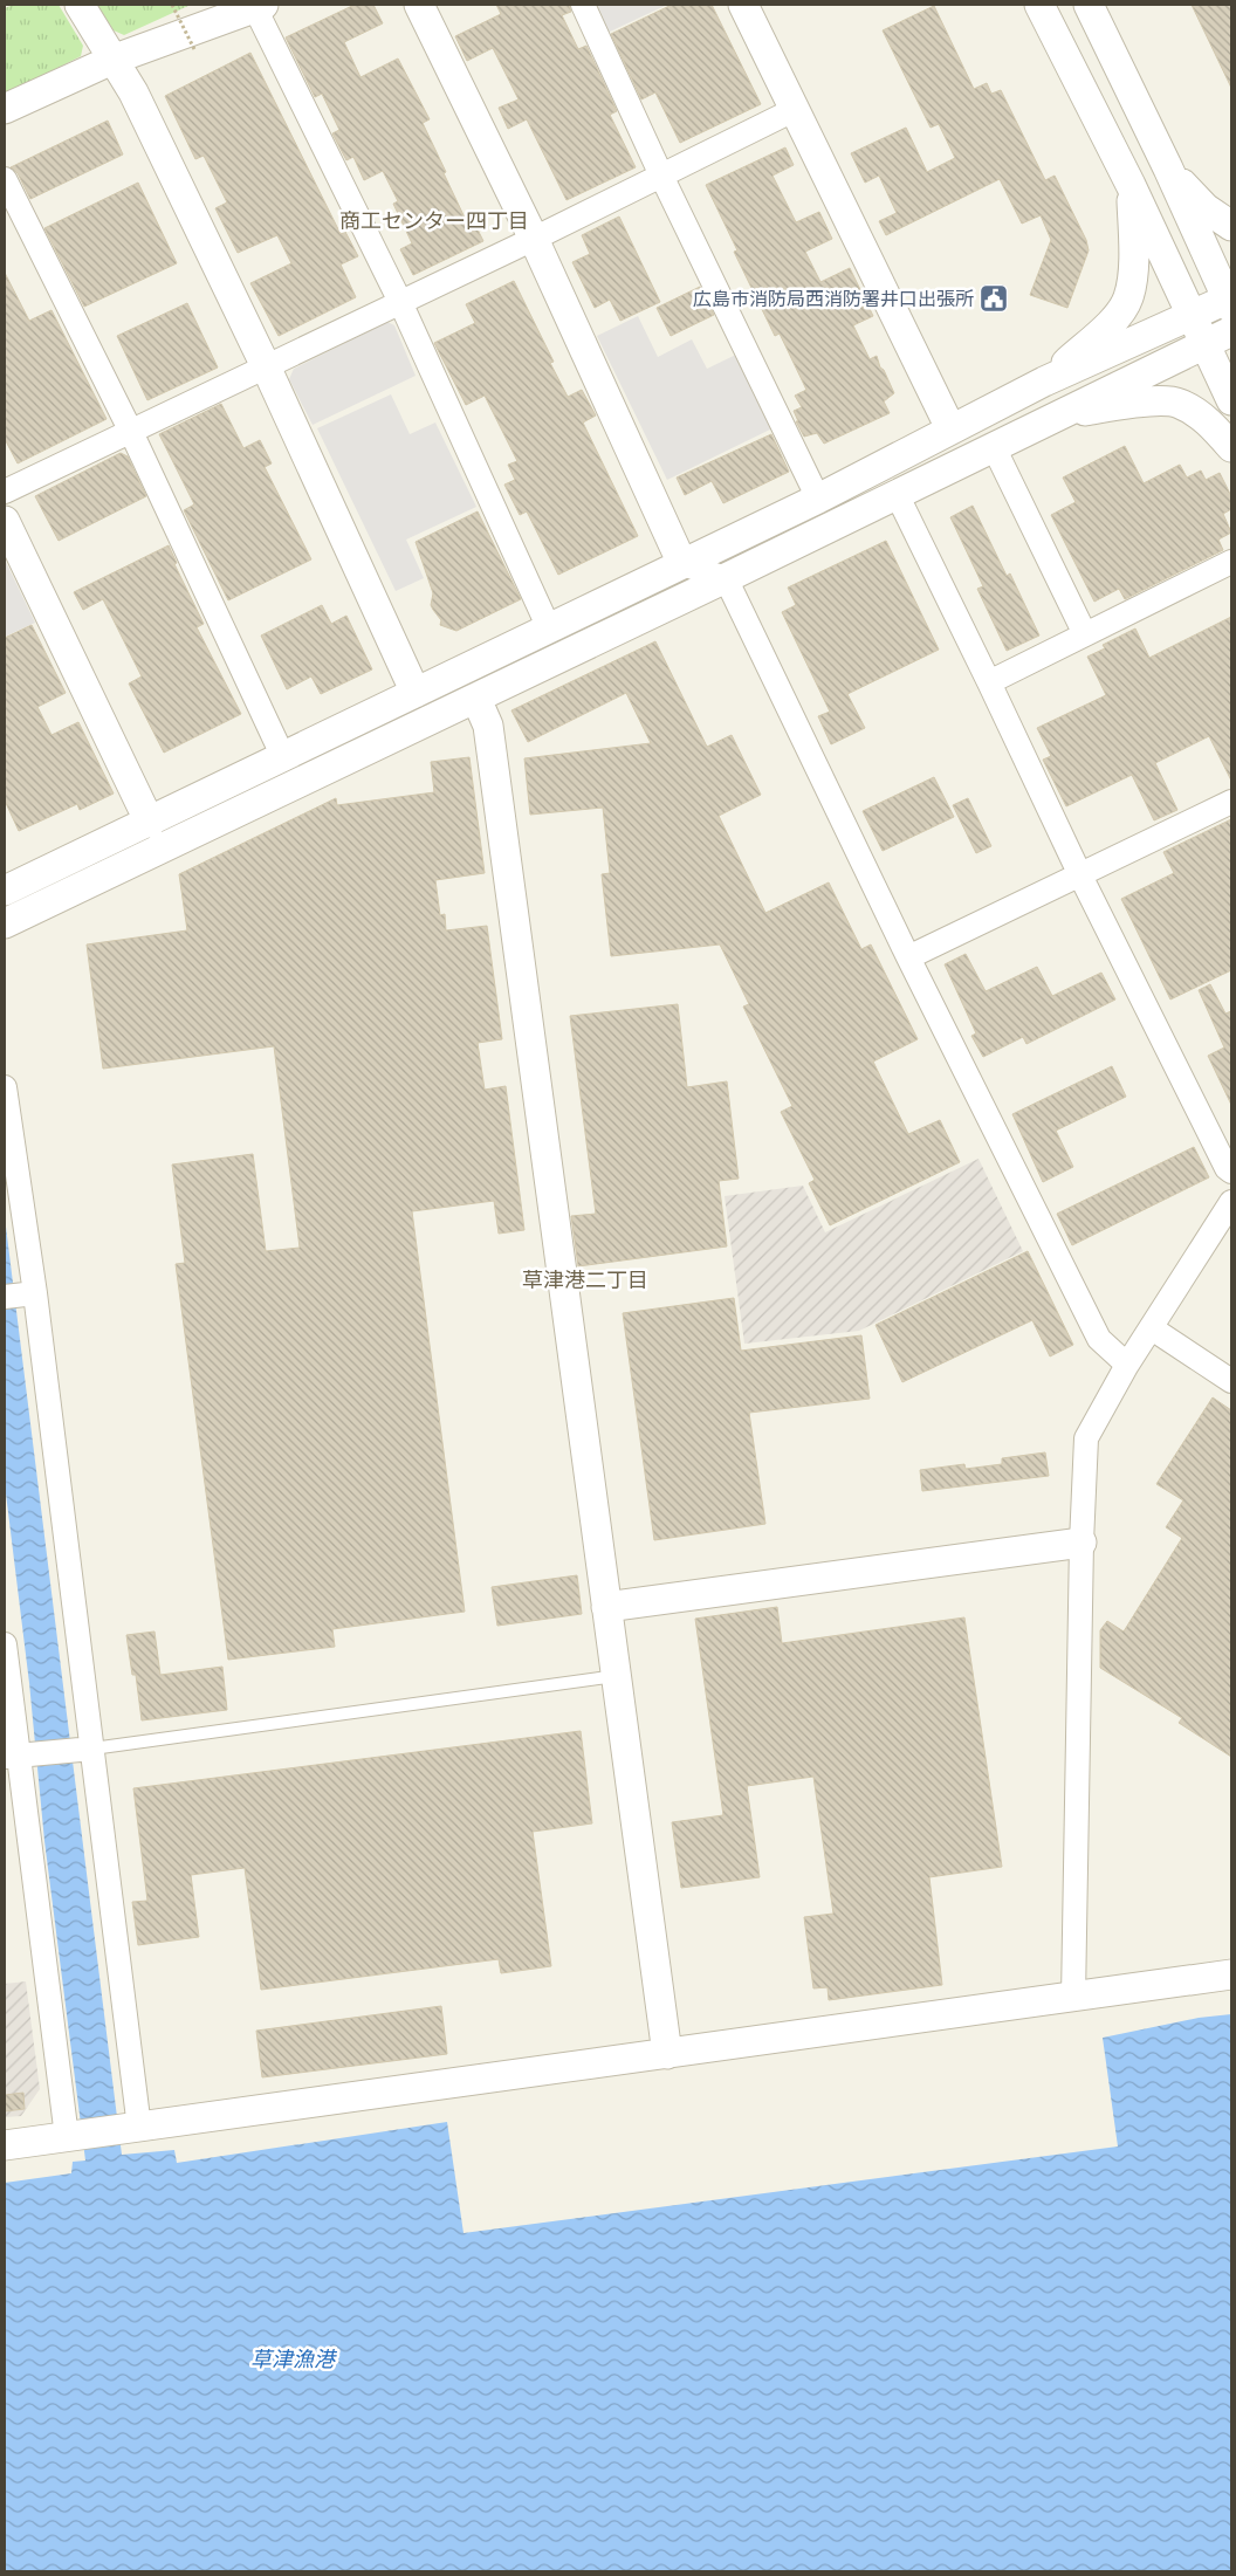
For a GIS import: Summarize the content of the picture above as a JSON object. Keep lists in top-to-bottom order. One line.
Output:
{"districts":["商工センター四丁目","草津港二丁目"],"water":["草津漁港"],"places":{"public building":["広島市消防局西消防署井口出張所"]}}
